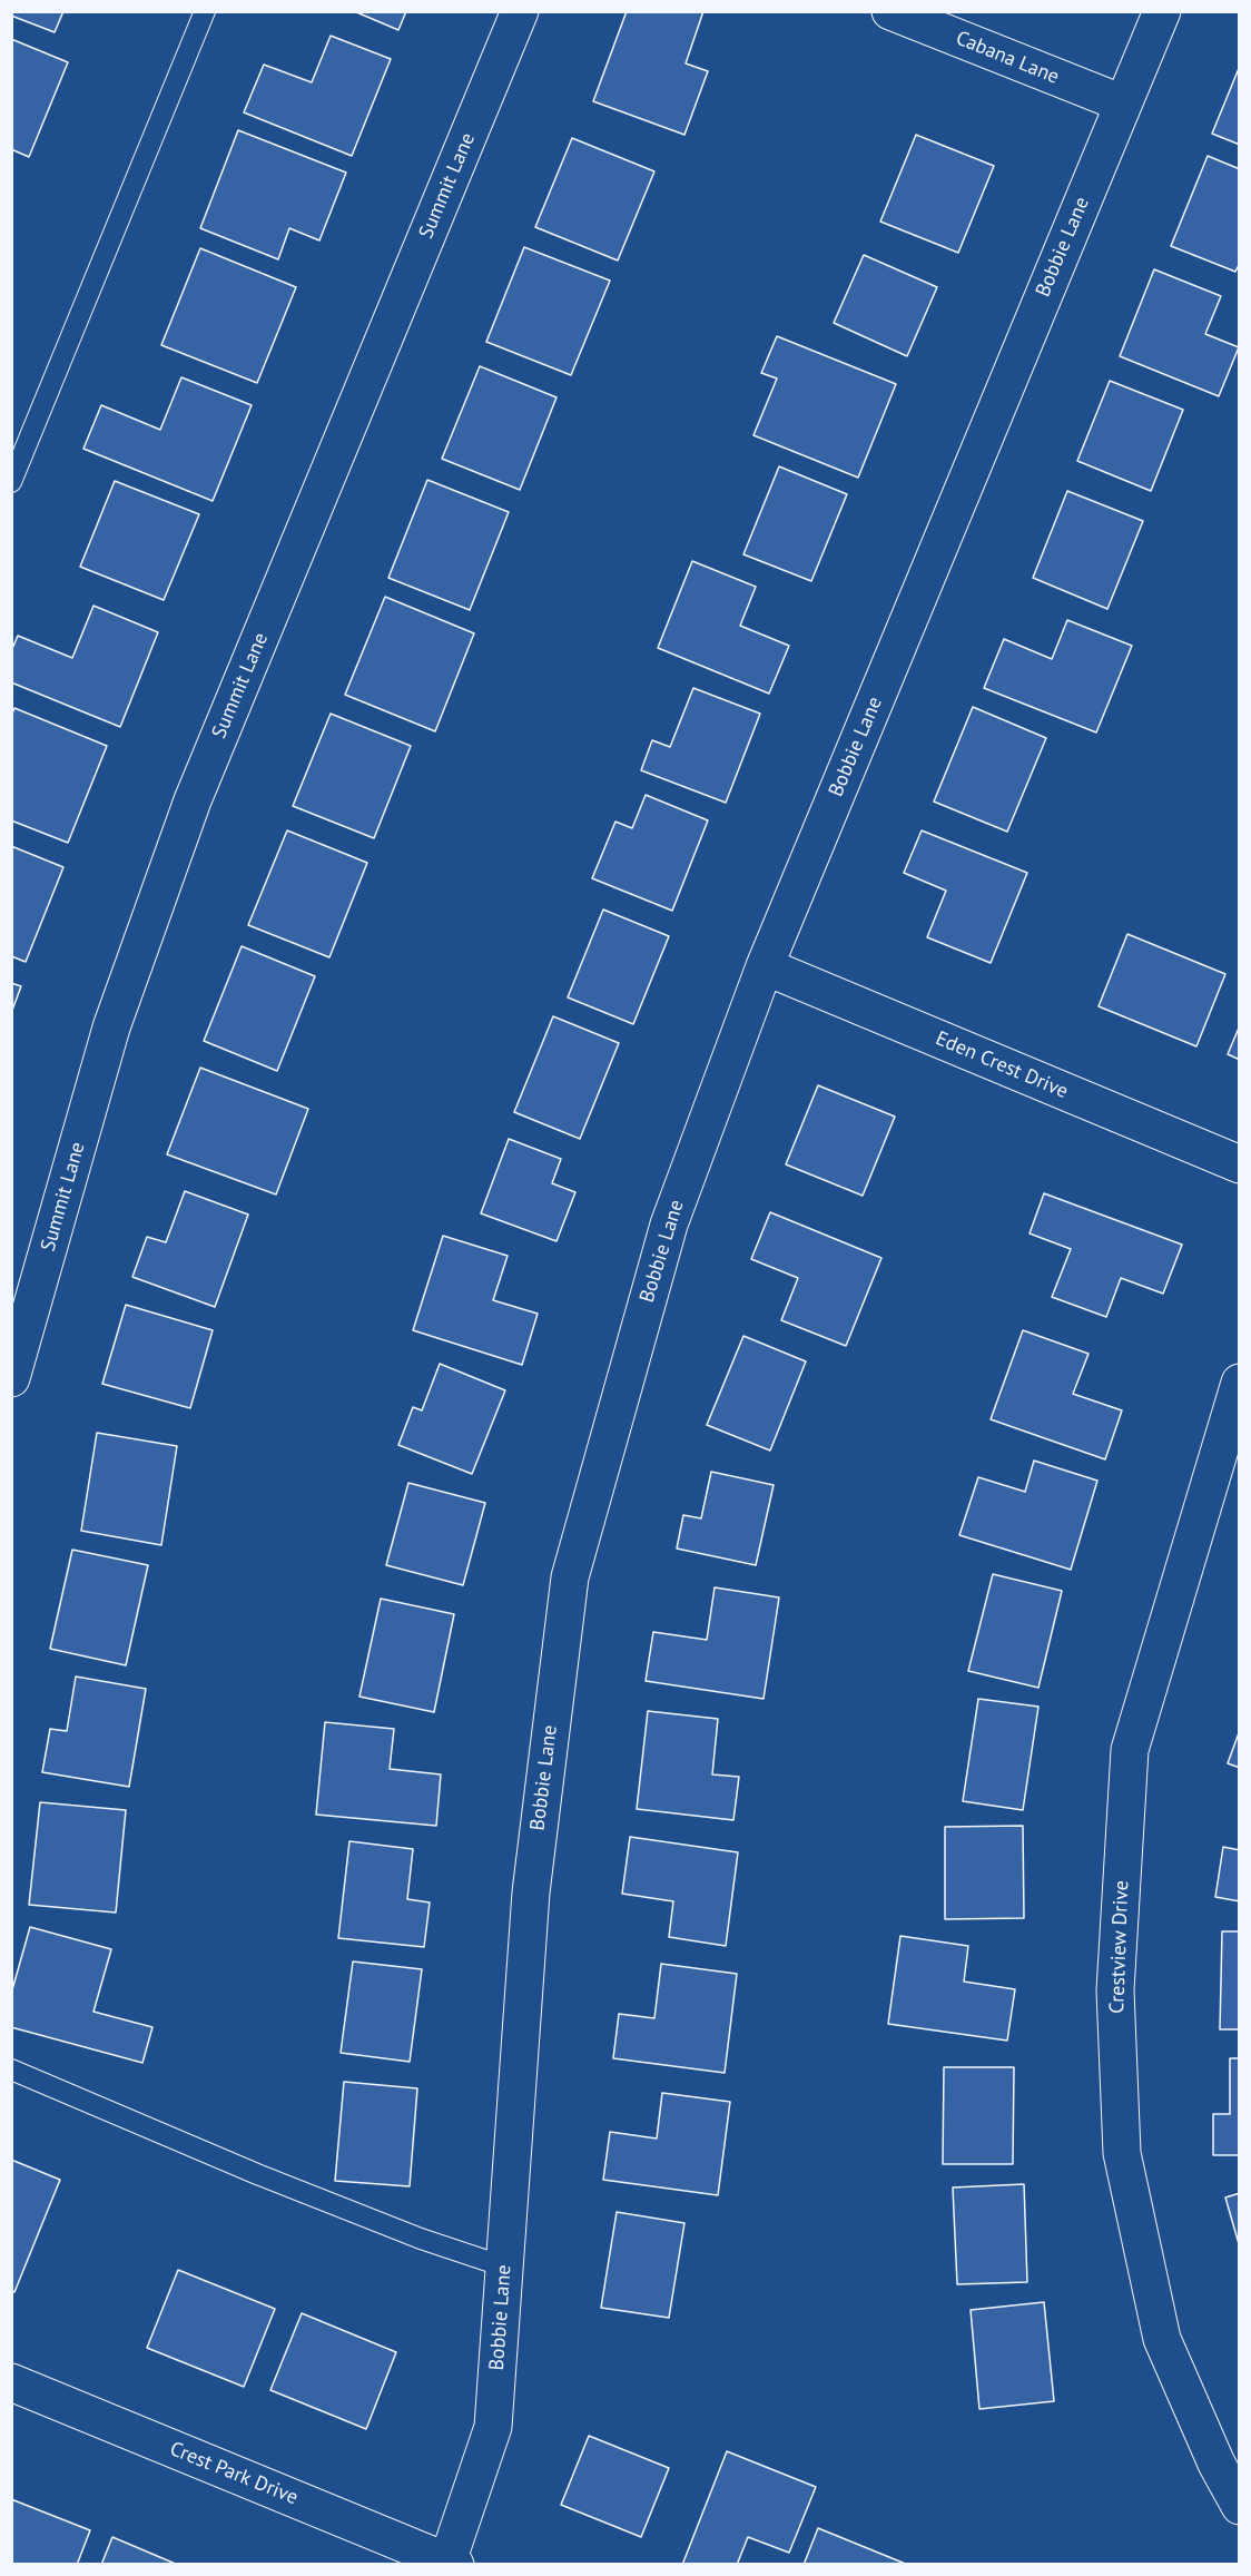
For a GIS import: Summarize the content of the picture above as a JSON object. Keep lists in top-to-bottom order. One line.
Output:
{"streets":{"street":["Cabana Lane","Summit Lane","Bobbie Lane","Eden Crest Drive","Crestview Drive","Crest Park Drive"]},"crossings":[["Cabana Lane","Bobbie Lane"],["Bobbie Lane","Eden Crest Drive"],["Bobbie Lane","Crest Park Drive"]]}
